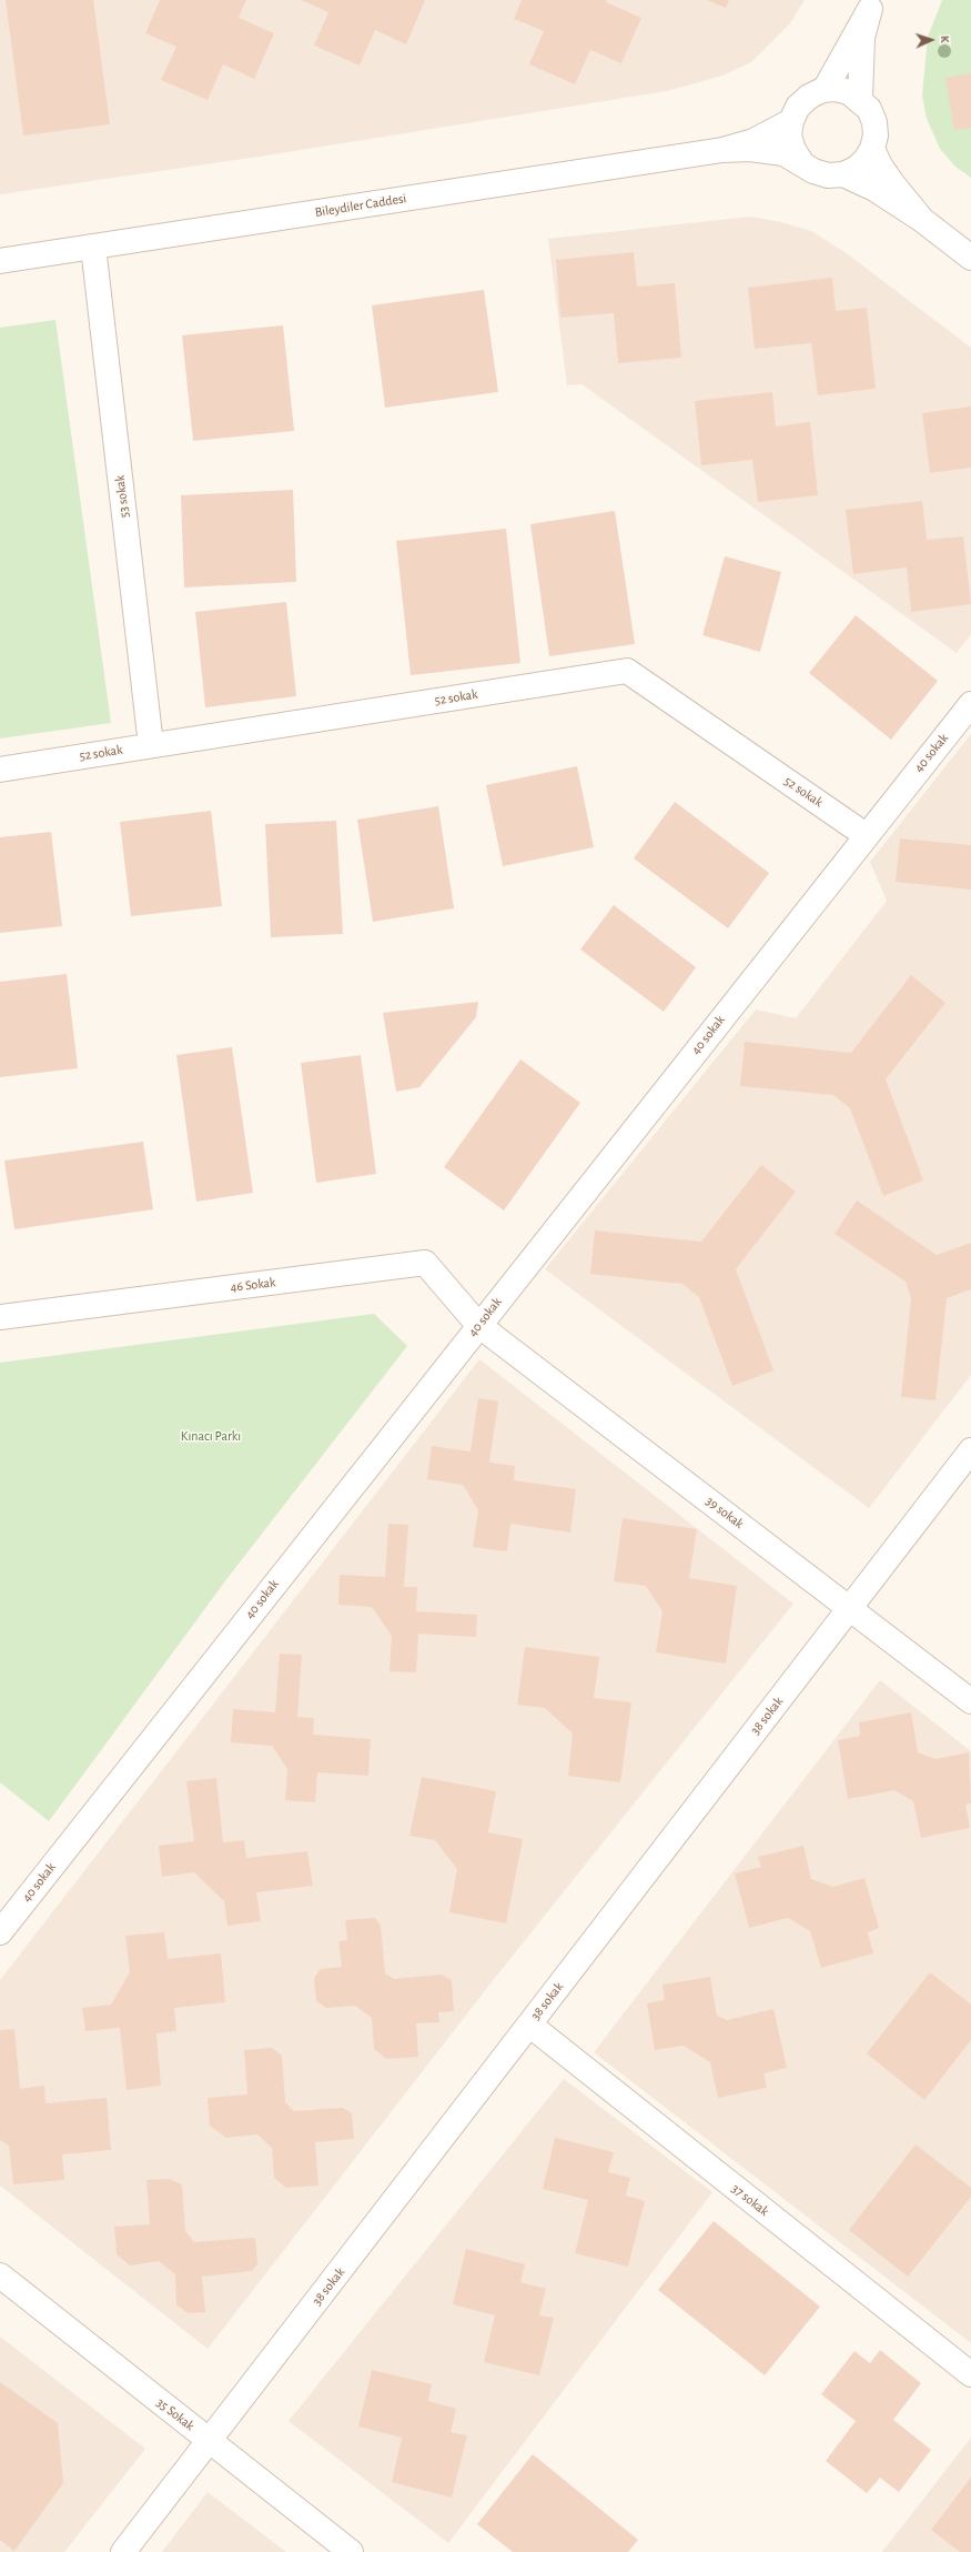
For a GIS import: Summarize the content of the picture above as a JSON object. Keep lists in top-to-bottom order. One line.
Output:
{"streets":{"street":["Bileydiler Caddesi","53 sokak","52 sokak","40 sokak","46 Sokak","39 sokak","38 sokak","37 sokak","35 Sokak"]},"crossings":[["Bileydiler Caddesi","53 sokak"],["53 sokak","52 sokak"],["52 sokak","40 sokak"],["40 sokak","46 Sokak"],["40 sokak","39 sokak"],["46 Sokak","39 sokak"],["39 sokak","38 sokak"],["38 sokak","37 sokak"],["38 sokak","35 Sokak"]],"parks":["Kınacı Parkı"],"north":"right"}
